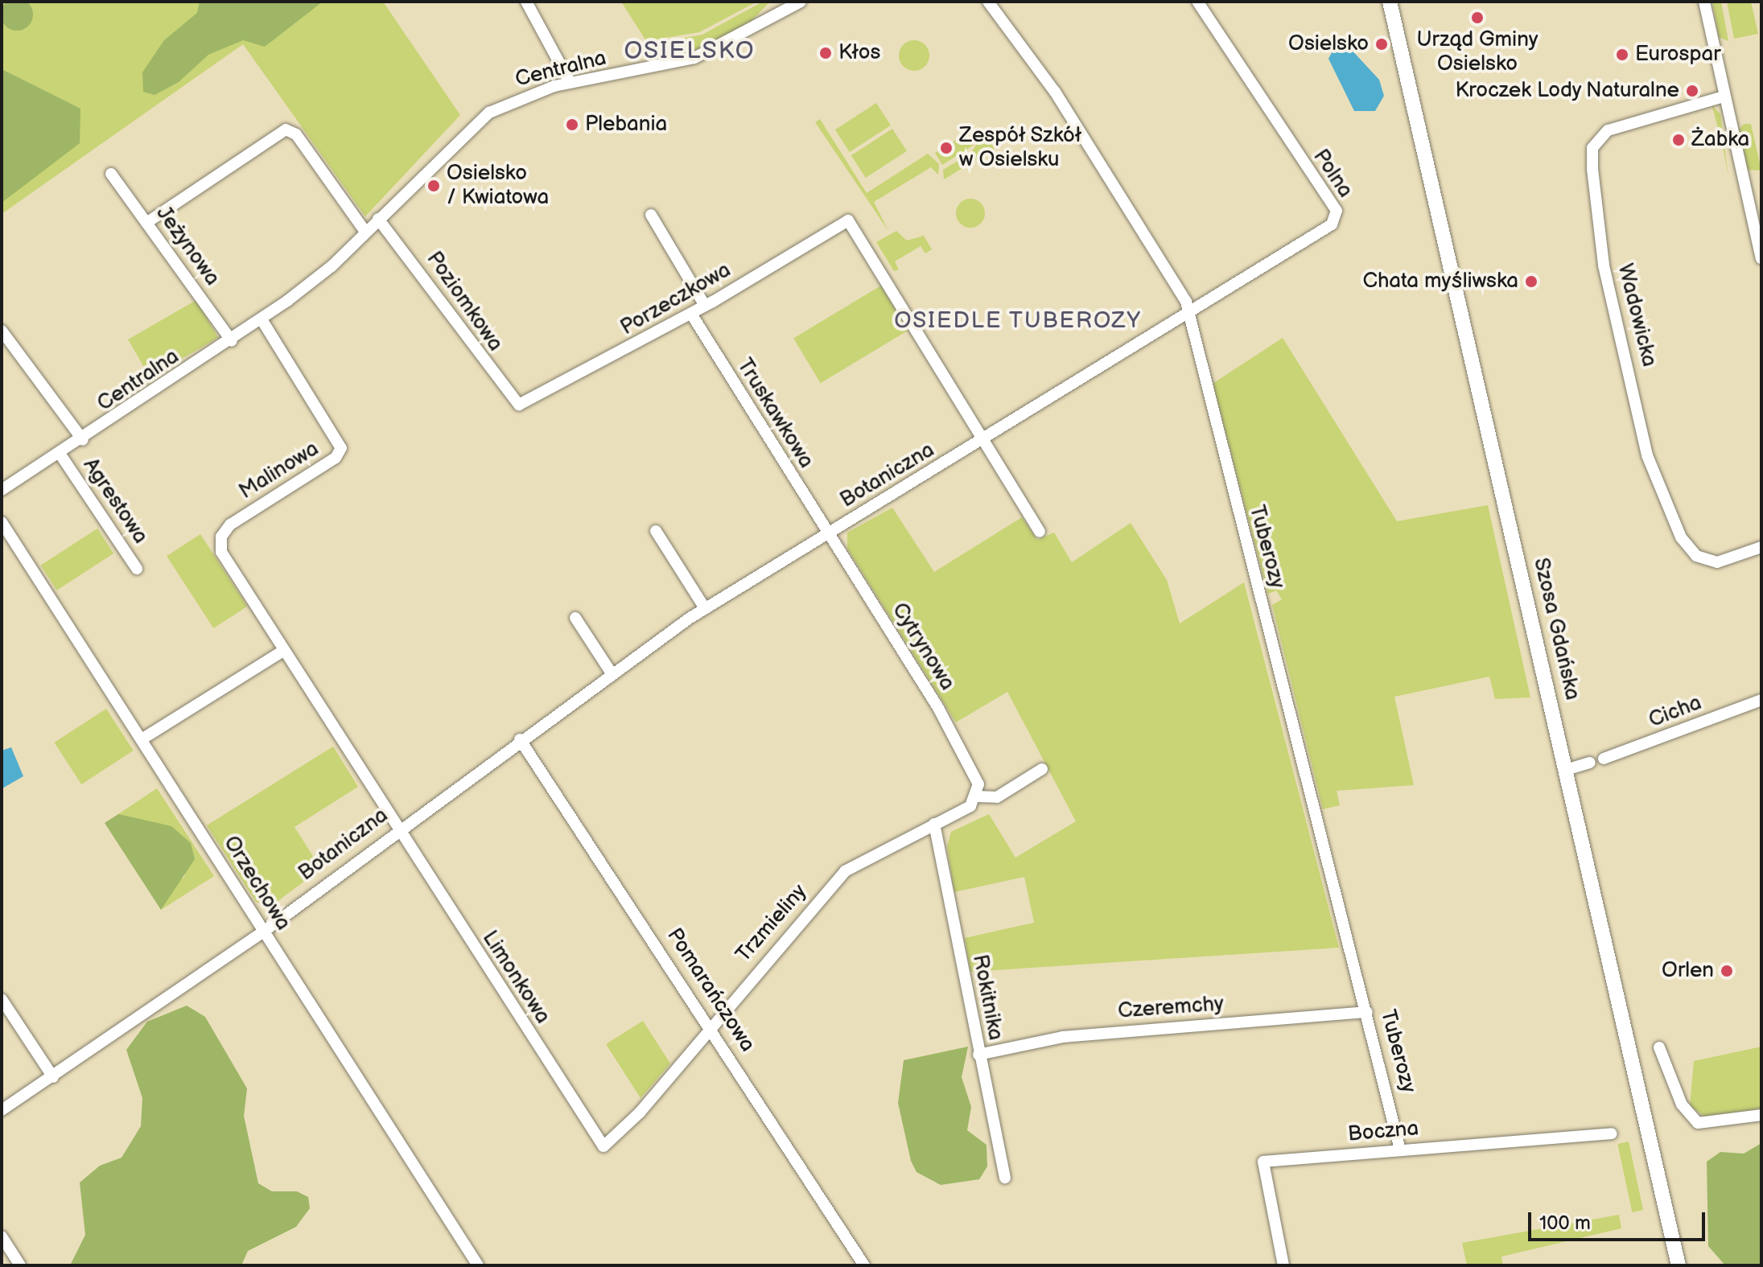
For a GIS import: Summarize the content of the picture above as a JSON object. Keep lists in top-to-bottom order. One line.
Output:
{"streets":{"main road":["Szosa Gdańska"],"street":["Centralna","Polna","Jeżynowa","Porzeczkowa","Poziomkowa","Wadowicka","Truskawkowa","Malinowa","Botaniczna","Agrestowa","Tuberozy","Cytrynowa","Cicha","Orzechowa","Trzmieliny","Limonkowa","Pomarańczowa","Rokitnika","Czeremchy","Boczna"]},"crossings":[["Centralna","Jeżynowa"],["Centralna","Poziomkowa"],["Centralna","Malinowa"],["Centralna","Agrestowa"],["Polna","Botaniczna"],["Polna","Tuberozy"],["Porzeczkowa","Poziomkowa"],["Porzeczkowa","Truskawkowa"],["Porzeczkowa","Botaniczna"],["Truskawkowa","Botaniczna"],["Truskawkowa","Cytrynowa"],["Malinowa","Botaniczna"],["Malinowa","Limonkowa"],["Botaniczna","Tuberozy"],["Botaniczna","Cytrynowa"],["Botaniczna","Orzechowa"],["Botaniczna","Limonkowa"],["Botaniczna","Pomarańczowa"],["Tuberozy","Czeremchy"],["Tuberozy","Boczna"],["Cytrynowa","Trzmieliny"],["Trzmieliny","Limonkowa"],["Trzmieliny","Pomarańczowa"],["Trzmieliny","Rokitnika"],["Rokitnika","Czeremchy"]],"districts":["OSIELSKO","OSIEDLE TUBEROZY"],"places":["Urząd Gminy Osielsko","Osielsko","Kłos","Eurospar","Kroczek Lody Naturalne","Plebania","Żabka","Zespół Szkół w Osielsku","Osielsko / Kwiatowa","Chata myśliwska","Orlen"],"scale_bar":"100 m"}
